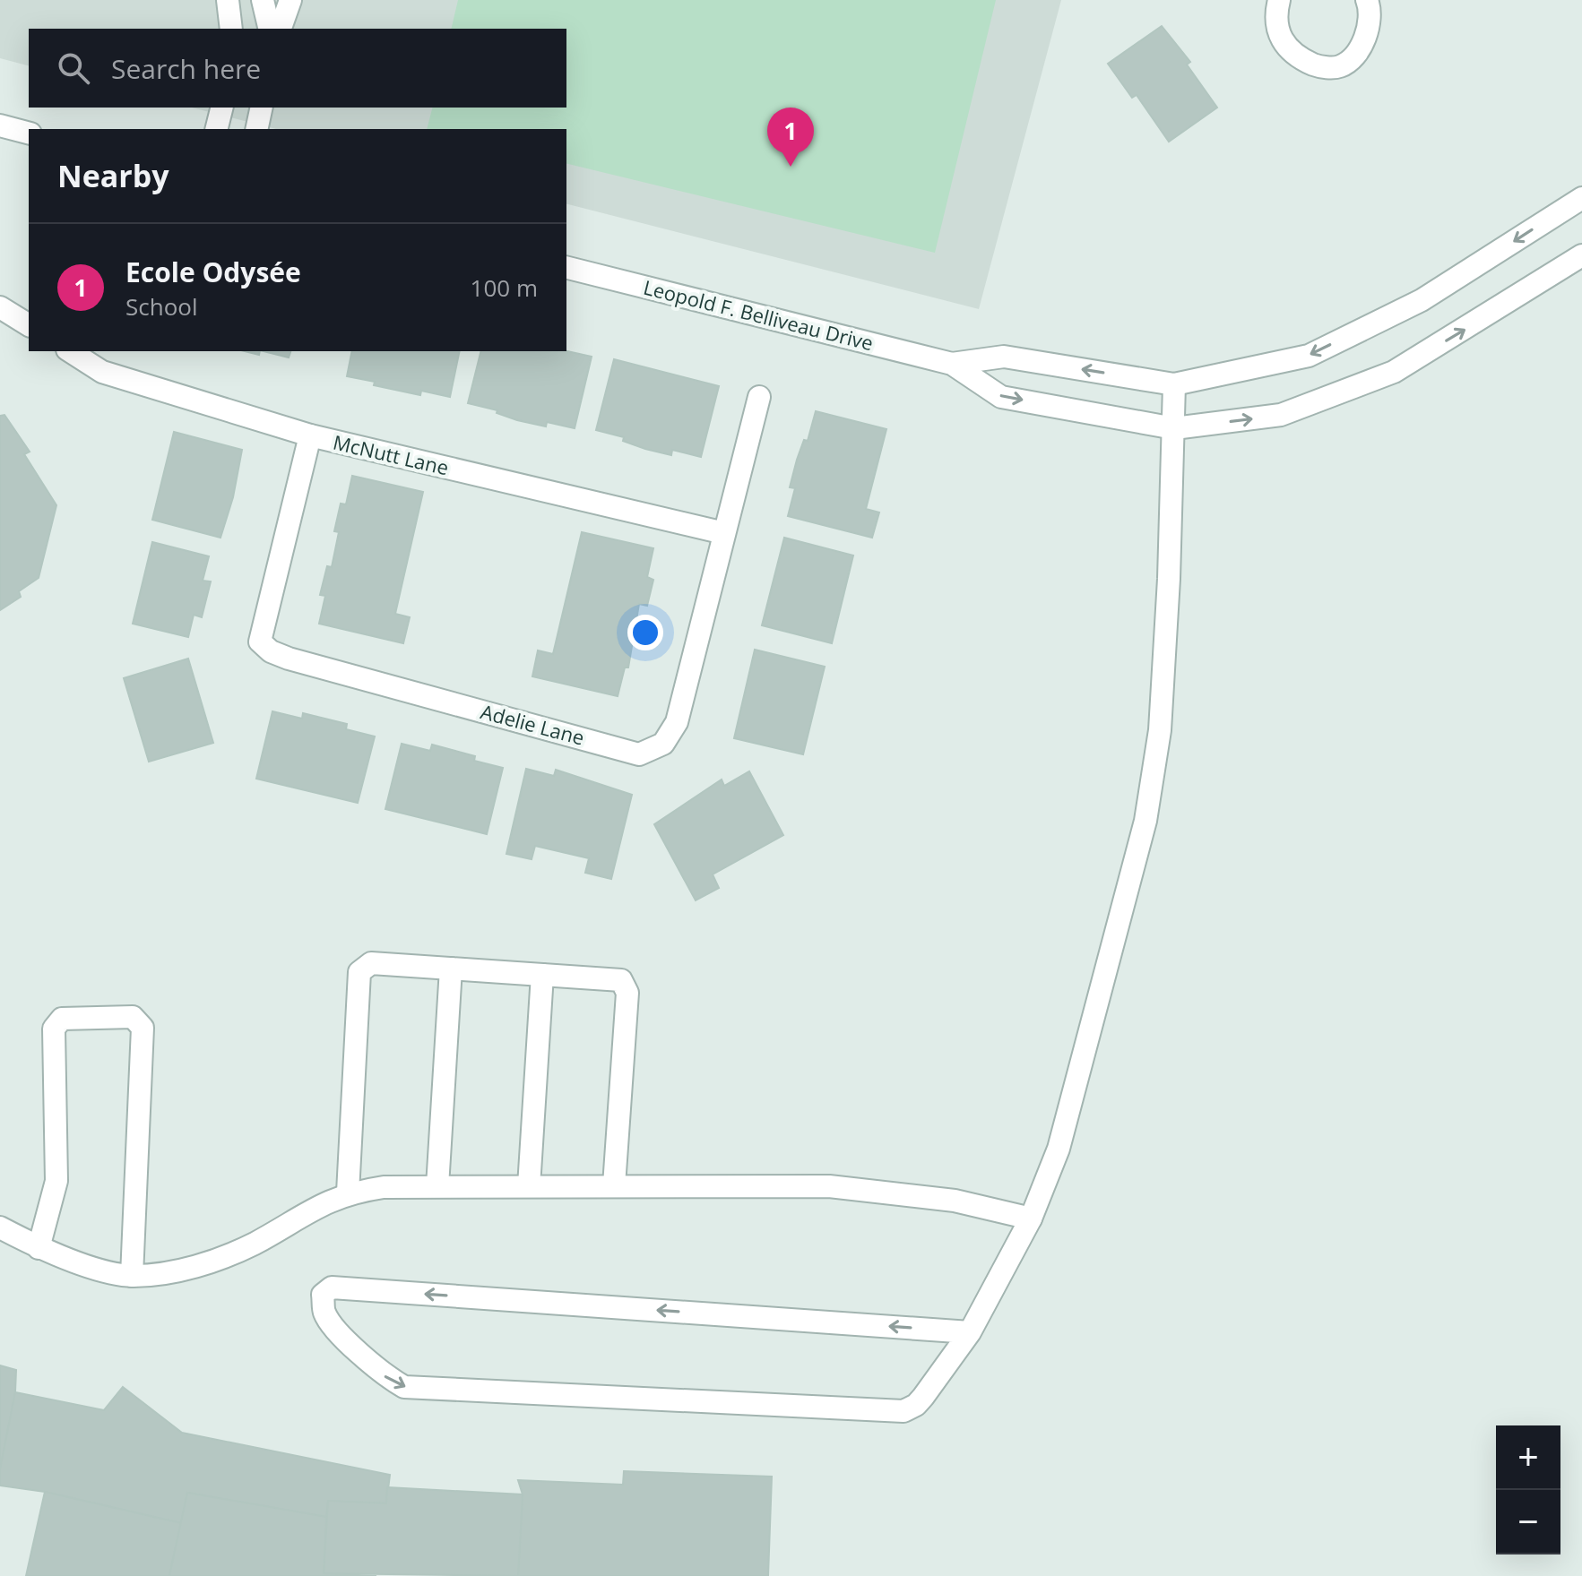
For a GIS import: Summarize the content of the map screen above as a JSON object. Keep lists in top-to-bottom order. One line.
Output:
{"streets":{"street":["Leopold F. Belliveau Drive","McNutt Lane","Adelie Lane"]},"crossings":[["McNutt Lane","Adelie Lane"]],"page":{"search":"Search here","pins":"1","heading":"Nearby","list":[{"mark":"1","name":"Ecole Odysée","note":"School","value":"100 m"}],"map_buttons":["+","−"]}}
